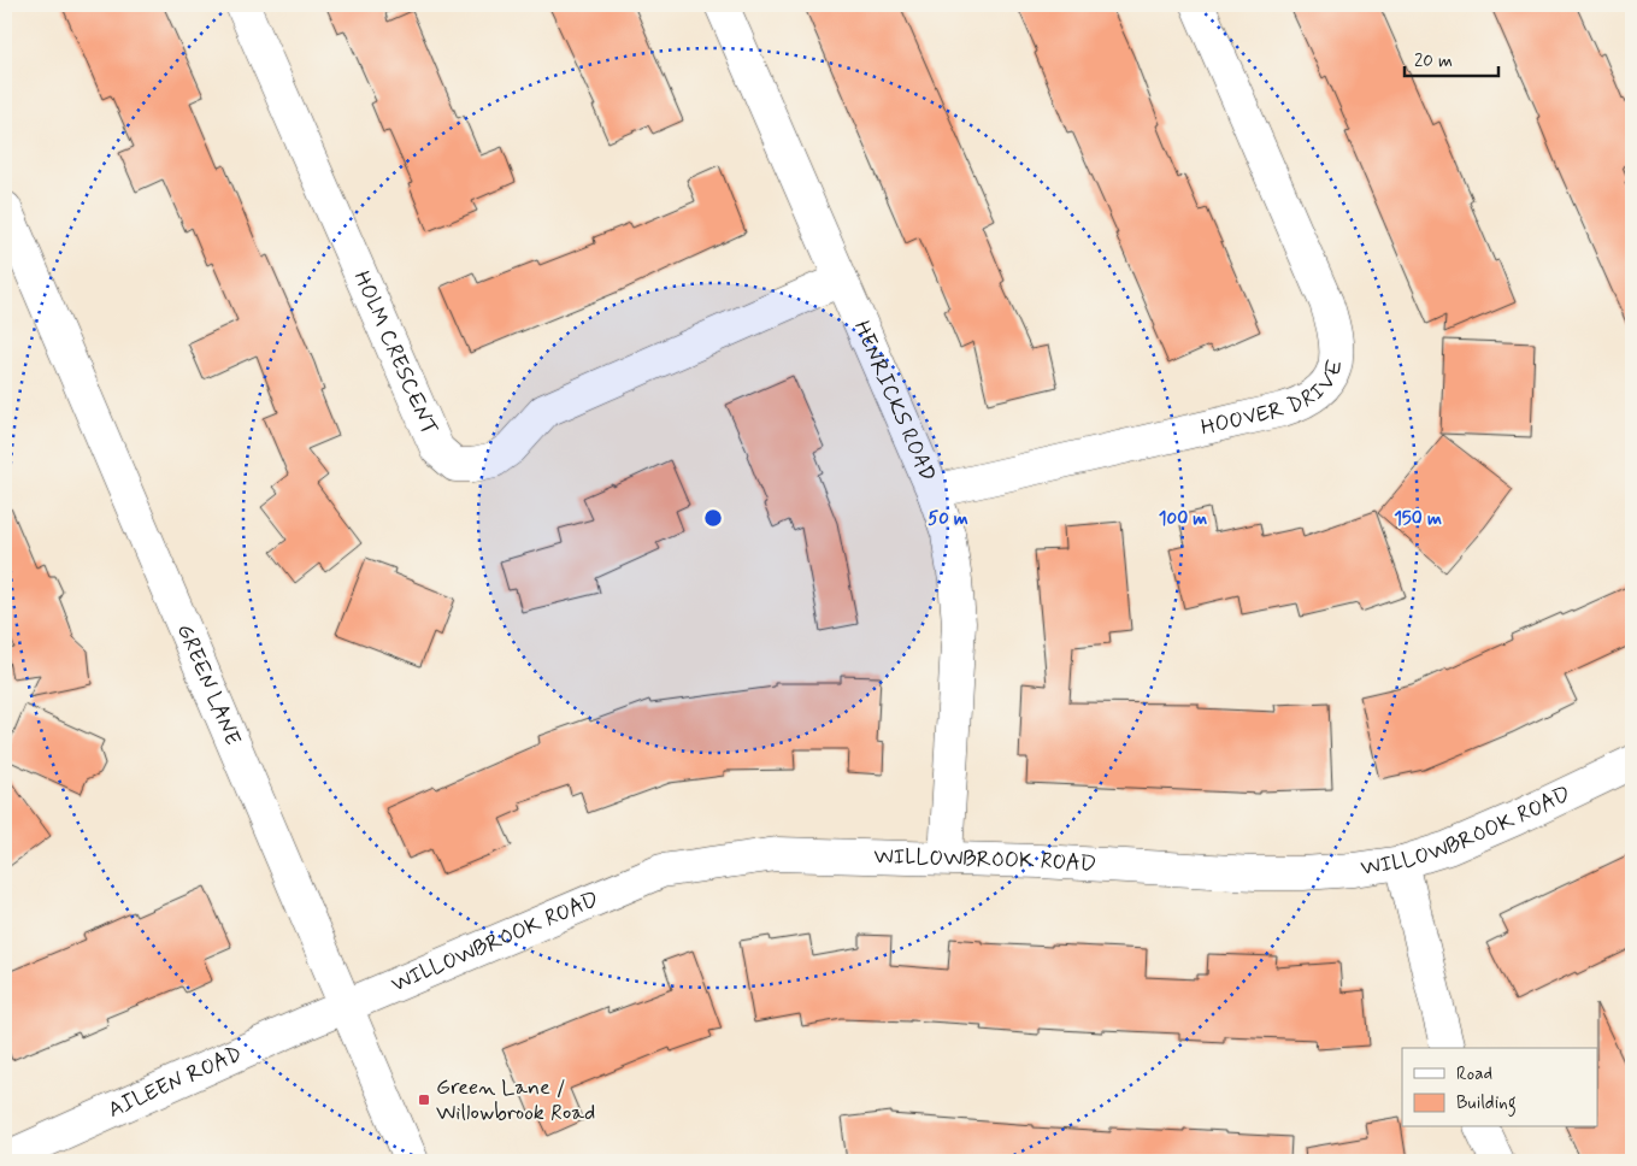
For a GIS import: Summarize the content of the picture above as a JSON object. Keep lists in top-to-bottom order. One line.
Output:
{"streets":{"street":["HOLM CRESCENT","HOOVER DRIVE","HENRICKS ROAD","GREEN LANE","WILLOWBROOK ROAD","AILEEN ROAD"]},"crossings":[["HOLM CRESCENT","HENRICKS ROAD"],["HOOVER DRIVE","HENRICKS ROAD"],["HENRICKS ROAD","WILLOWBROOK ROAD"],["GREEN LANE","WILLOWBROOK ROAD"],["GREEN LANE","AILEEN ROAD"],["WILLOWBROOK ROAD","AILEEN ROAD"]],"places":{"transit":["Green Lane / Willowbrook Road"]},"legend":["Road","Building"],"scale_bar":"20 m","rings":["50 m","100 m","150 m"]}
